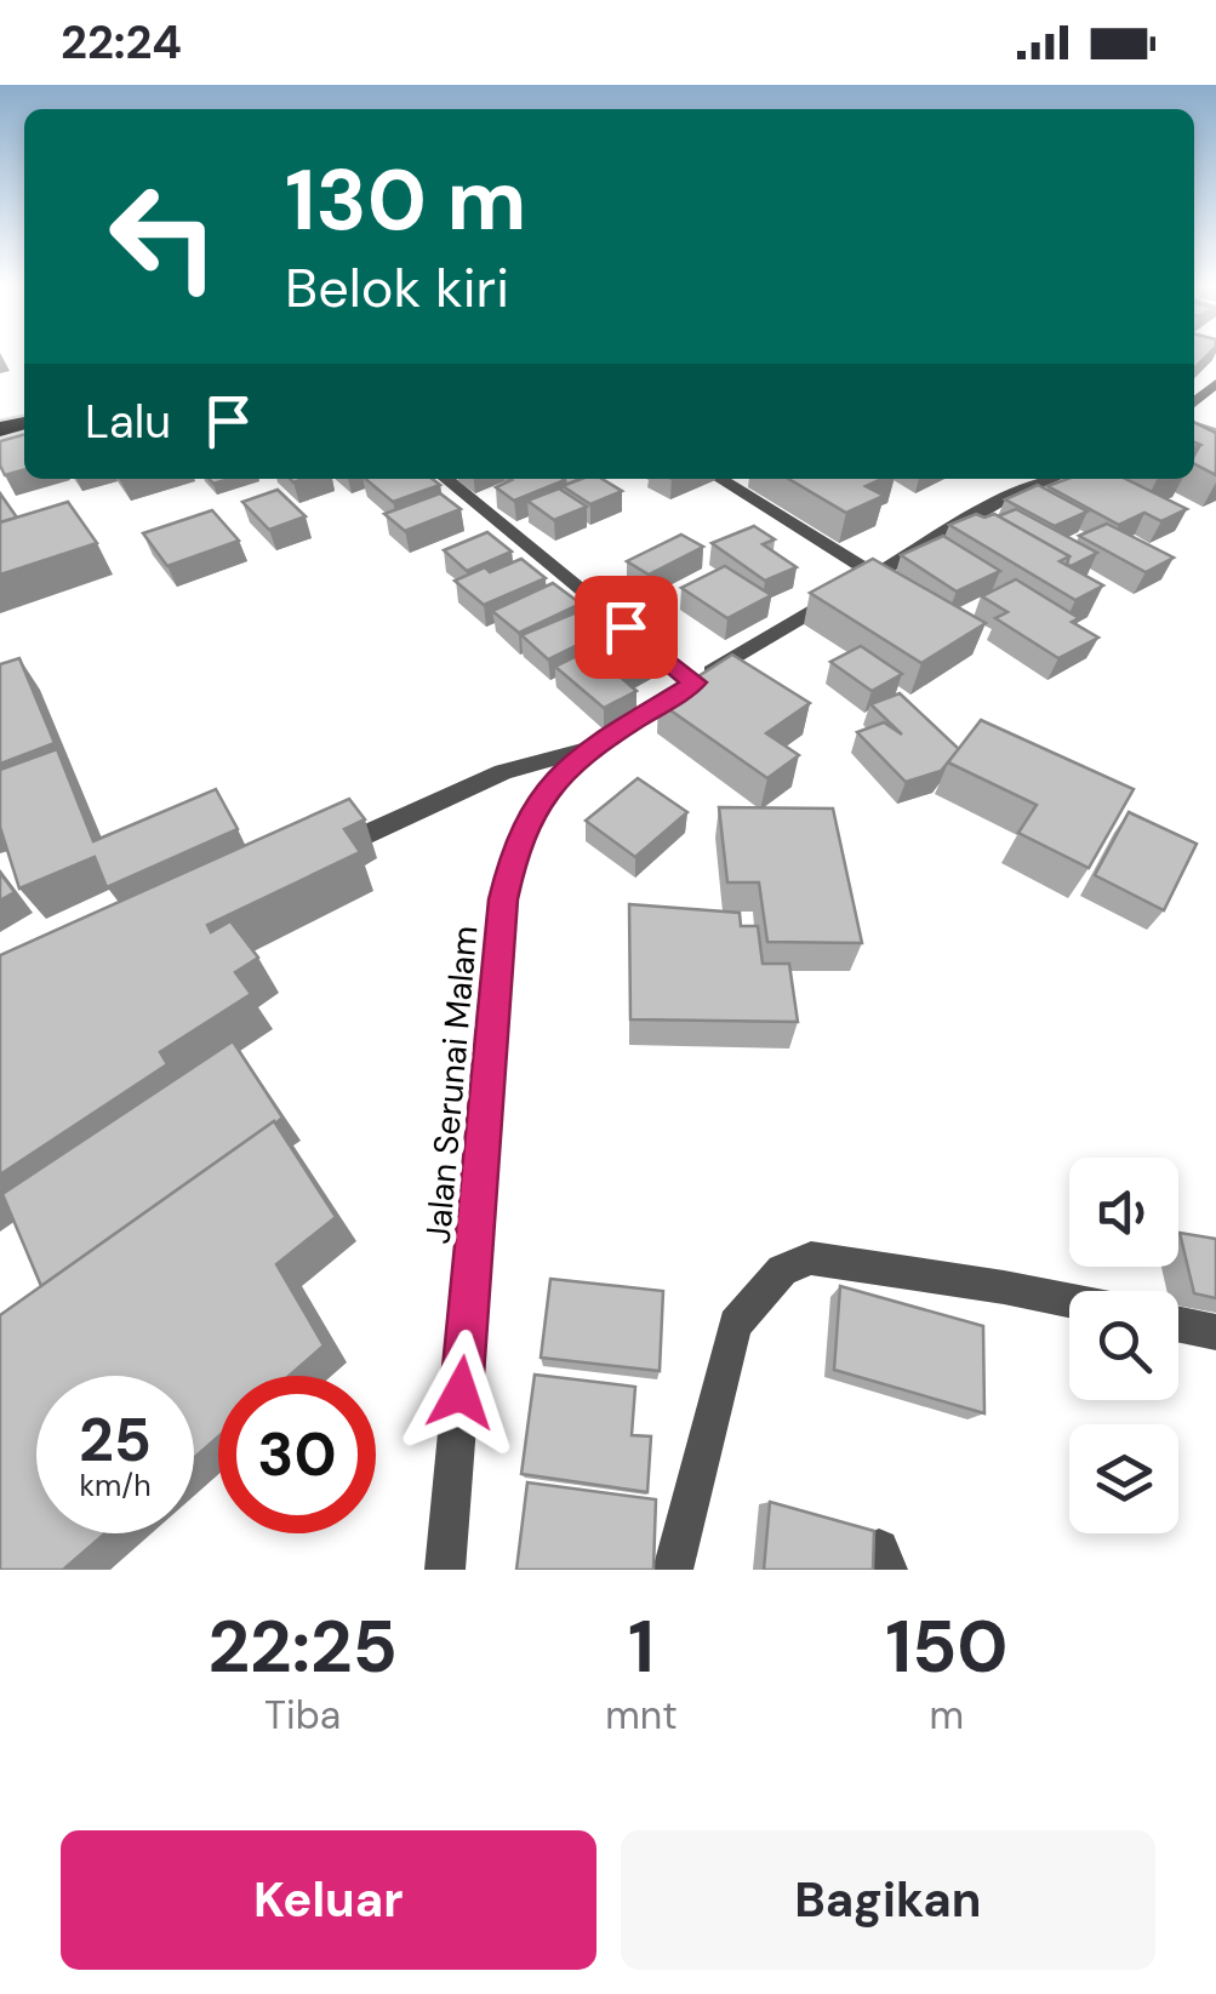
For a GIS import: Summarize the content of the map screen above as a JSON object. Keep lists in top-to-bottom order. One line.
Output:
{"streets":{"street":["Jalan Serunai Malam"]},"page":{"status":"22:24","turn":["130 m","Belok kiri"],"then":"Lalu","speed":"25 km/h","limit":"30","eta":["22:25","Tiba","1","mnt","150","m"],"buttons":["Keluar","Bagikan"]}}
